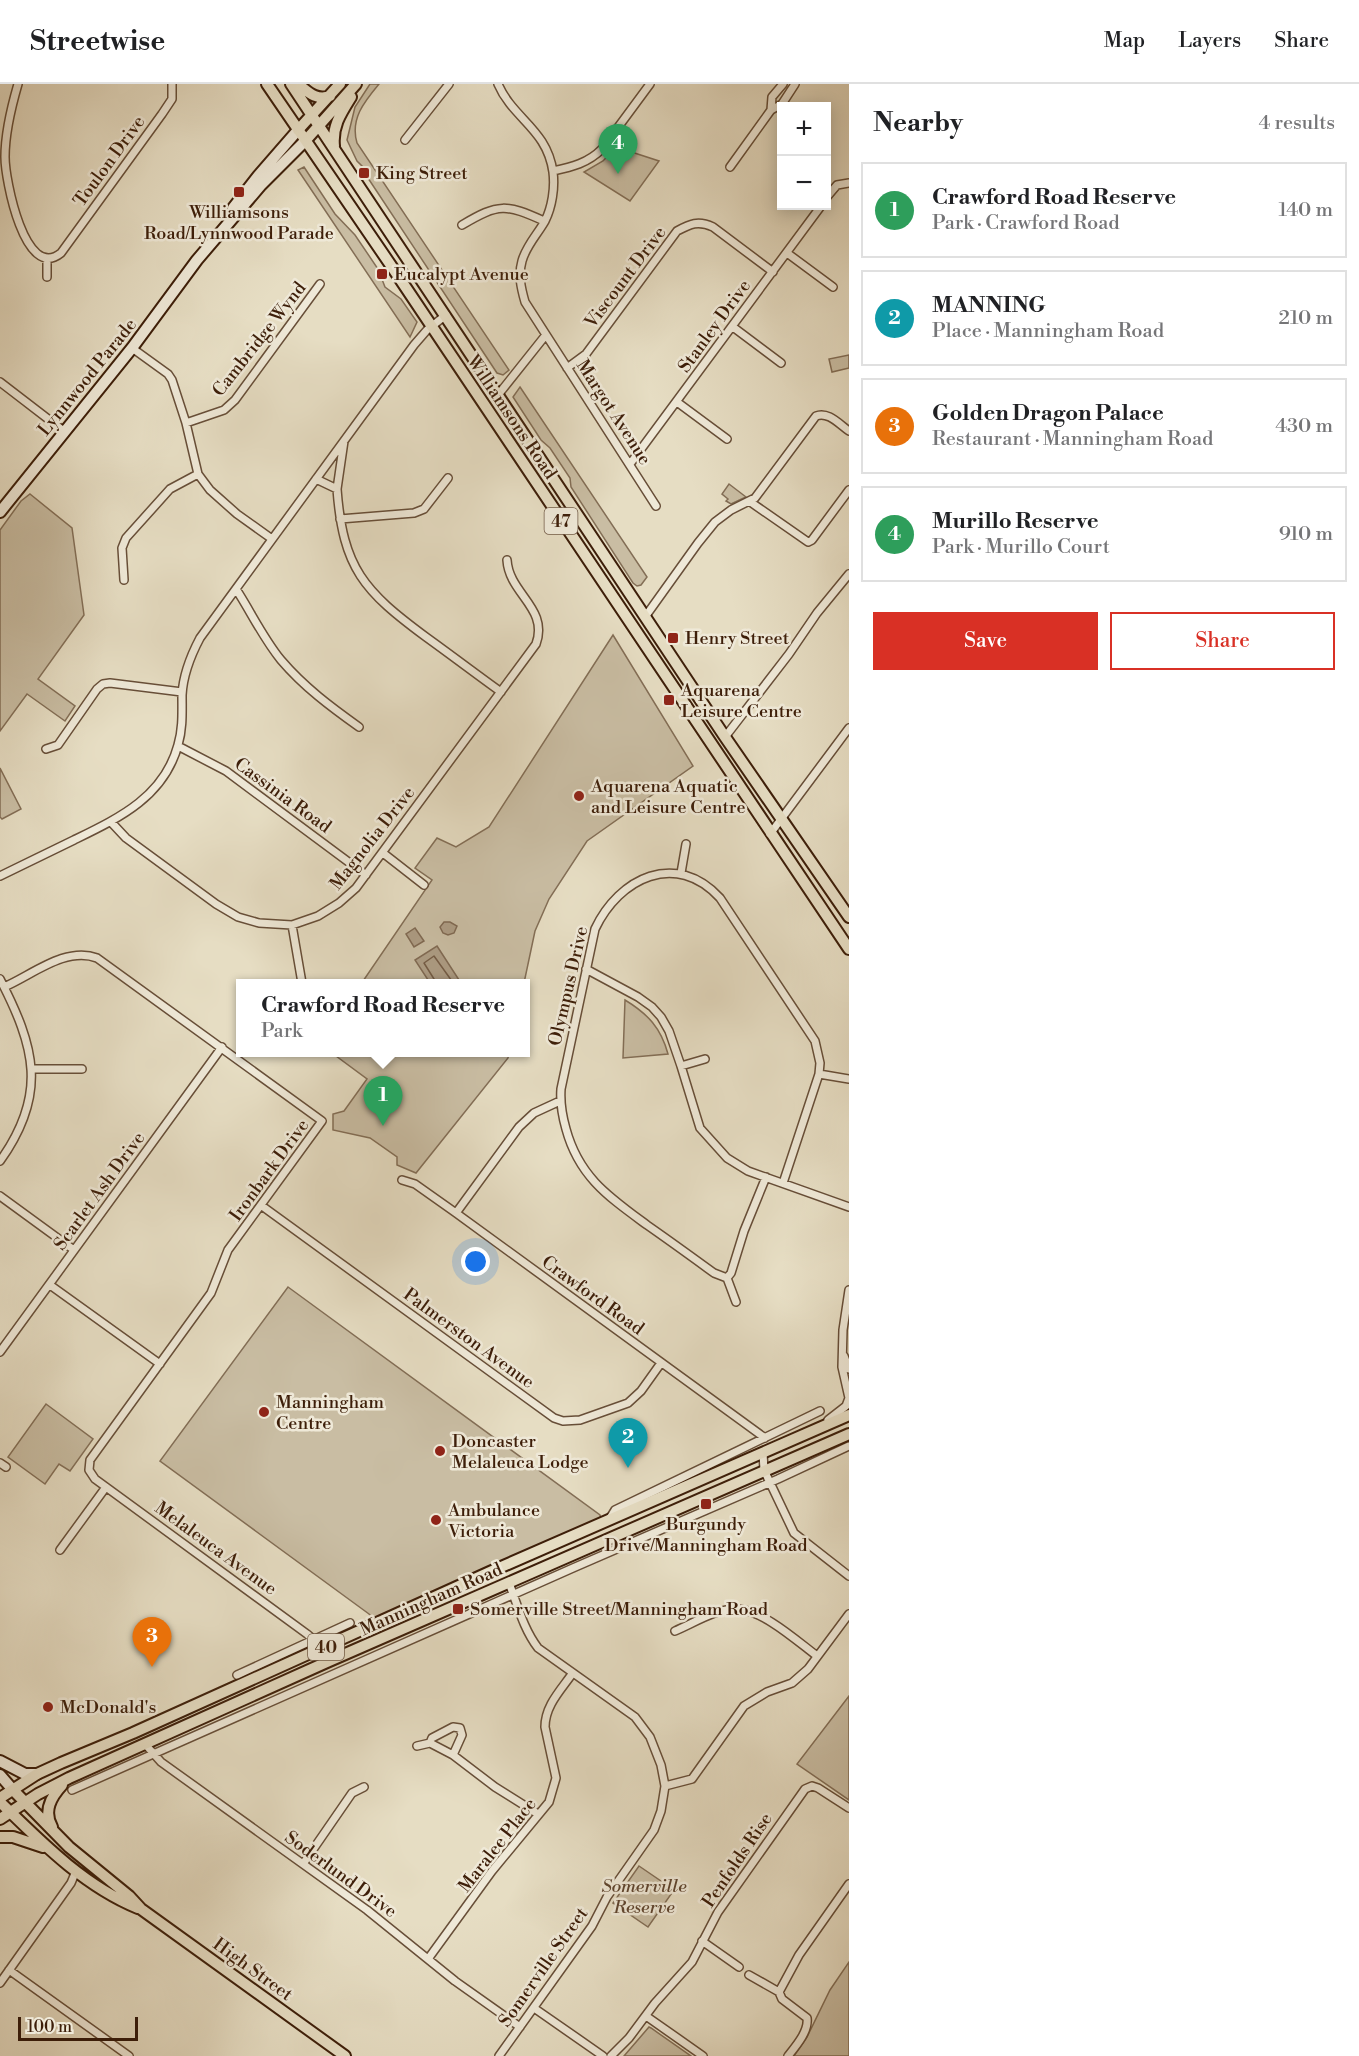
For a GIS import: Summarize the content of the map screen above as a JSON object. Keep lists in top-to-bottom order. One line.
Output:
{"streets":{"main road":["Lynnwood Parade","Williamsons Road","47","Manningham Road","40","High Street"],"street":["Toulon Drive","Viscount Drive","Stanley Drive","Cambridge Wynd","Margot Avenue","Cassinia Road","Magnolia Drive","Olympus Drive","Ironbark Drive","Scarlet Ash Drive","Crawford Road","Palmerston Avenue","Melaleuca Avenue","Maralee Place","Penfolds Rise","Soderlund Drive","Somerville Street"]},"crossings":[["Viscount Drive","Stanley Drive"],["Viscount Drive","Margot Avenue"],["Stanley Drive","Margot Avenue"],["Lynnwood Parade","Williamsons Road"],["Cassinia Road","Magnolia Drive"],["Ironbark Drive","Scarlet Ash Drive"],["Ironbark Drive","Palmerston Avenue"],["Ironbark Drive","Melaleuca Avenue"],["Crawford Road","Palmerston Avenue"],["Crawford Road","Manningham Road"],["Melaleuca Avenue","Manningham Road"],["Manningham Road","Soderlund Drive"],["Manningham Road","Somerville Street"],["Manningham Road","High Street"],["Maralee Place","Soderlund Drive"],["Maralee Place","Somerville Street"],["Soderlund Drive","Somerville Street"]],"parks":["Somerville Reserve"],"places":{"transit":["King Street","Williamsons Road/Lynnwood Parade","Eucalypt Avenue","Henry Street","Aquarena Leisure Centre","Burgundy Drive/Manningham Road","Somerville Street/Manningham Road"],"other":["Aquarena Aquatic and Leisure Centre","Manningham Centre","Doncaster Melaleuca Lodge","Ambulance Victoria","McDonald's"]},"scale_bar":"100 m","page":{"header":"Streetwise","nav":["Map","Layers","Share"],"heading":["Nearby","4 results"],"map_buttons":["+","−"],"pins":["4","1","2","3"],"list":[{"mark":"1","name":"Crawford Road Reserve","note":"Park · Crawford Road","value":"140 m"},{"mark":"2","name":"MANNING","note":"Place · Manningham Road","value":"210 m"},{"mark":"3","name":"Golden Dragon Palace","note":"Restaurant · Manningham Road","value":"430 m"},{"mark":"4","name":"Murillo Reserve","note":"Park · Murillo Court","value":"910 m"}],"buttons":["Save","Share"],"popup":["Crawford Road Reserve","Park"],"scale":"100 m"}}
